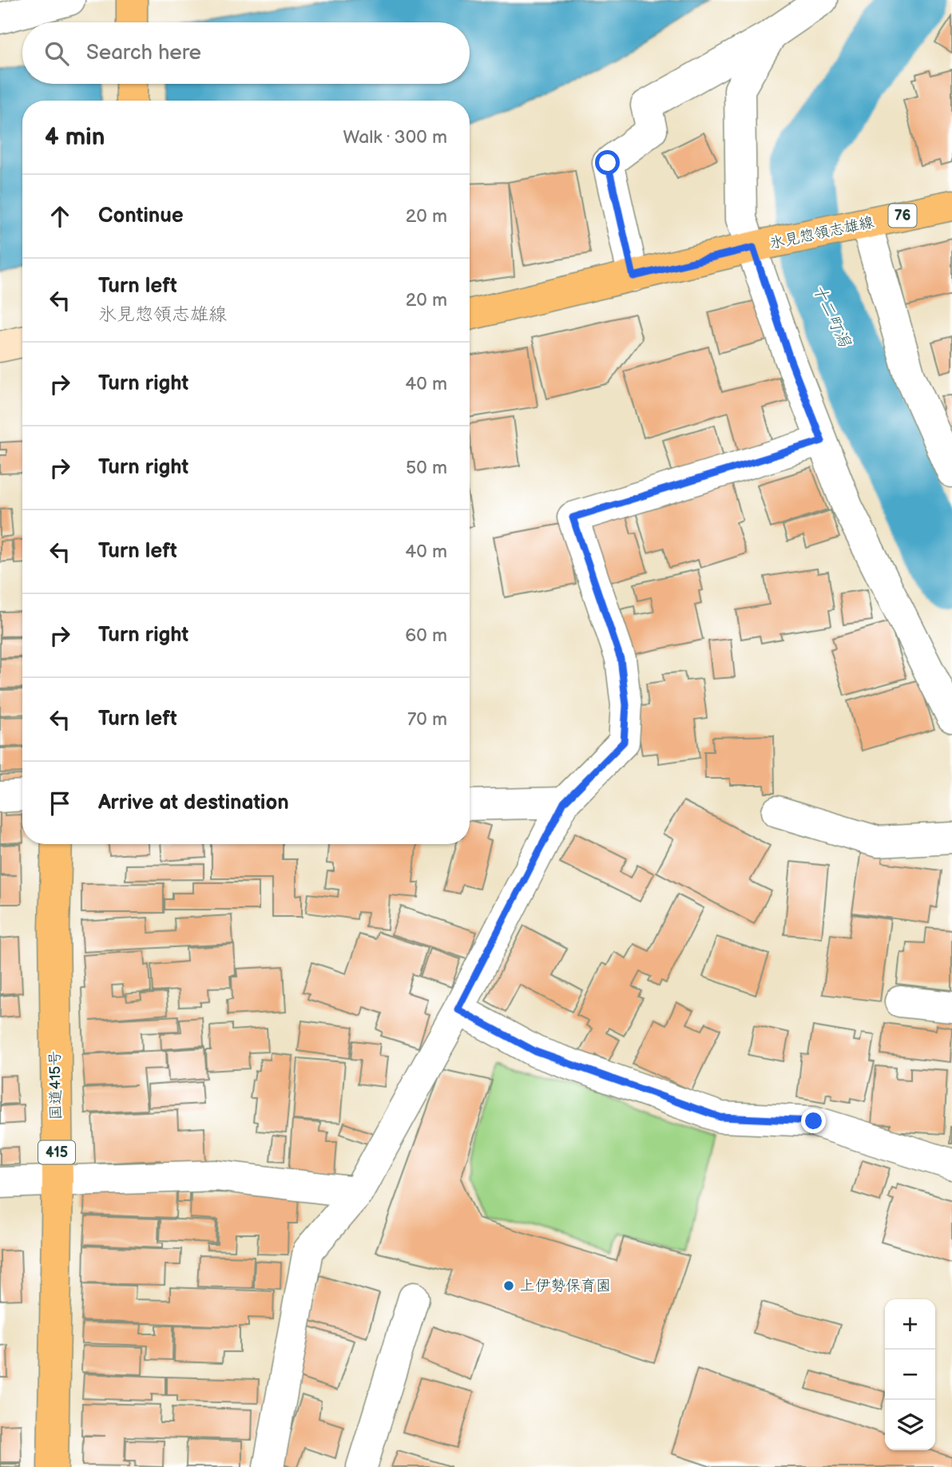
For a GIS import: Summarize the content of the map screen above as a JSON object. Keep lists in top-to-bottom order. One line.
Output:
{"streets":{"main road":["76","氷見惣領志雄線","国道415号","415"]},"water":["十二町潟"],"places":["上伊勢保育園"],"page":{"search":"Search here","heading":["4 min","Walk · 300 m"],"list":[["Continue","20 m"],["Turn left","氷見惣領志雄線","20 m"],["Turn right","40 m"],["Turn right","50 m"],["Turn left","40 m"],["Turn right","60 m"],["Turn left","70 m"],"Arrive at destination"],"map_buttons":["+","−"]}}
